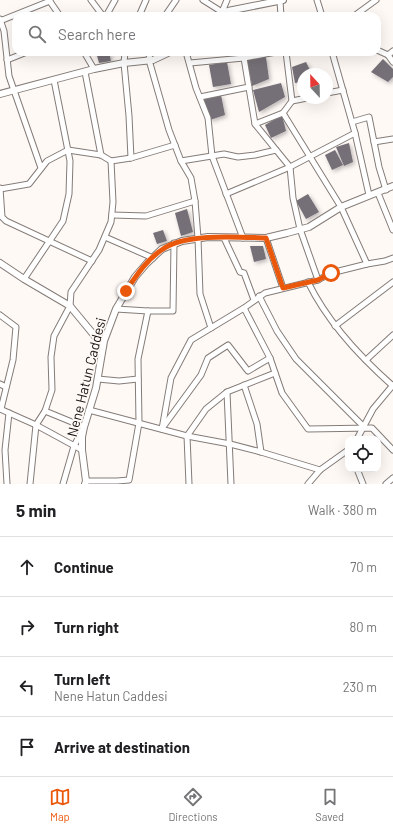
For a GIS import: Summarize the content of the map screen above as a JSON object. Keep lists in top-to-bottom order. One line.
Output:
{"streets":{"street":["Nene Hatun Caddesi"]},"north":"top","page":{"search":"Search here","heading":["5 min","Walk · 380 m"],"list":[["Continue","70 m"],["Turn right","80 m"],["Turn left","Nene Hatun Caddesi","230 m"],"Arrive at destination"],"nav":["Map","Directions","Saved"]}}
